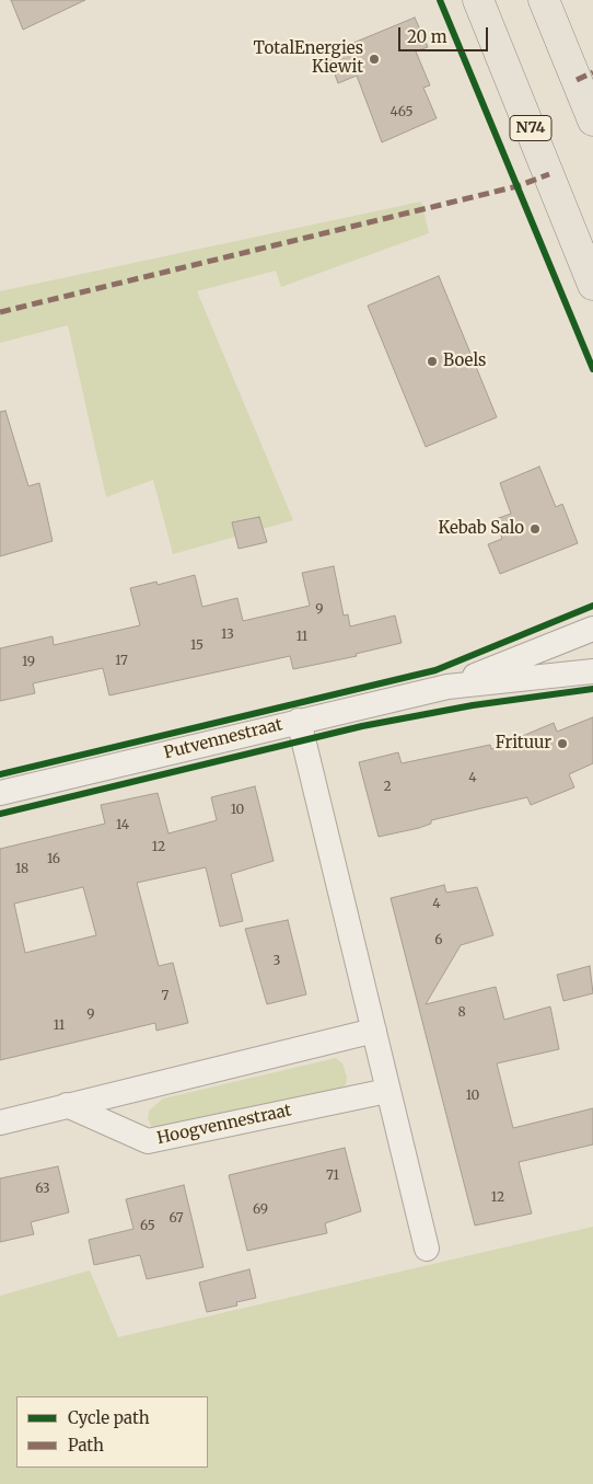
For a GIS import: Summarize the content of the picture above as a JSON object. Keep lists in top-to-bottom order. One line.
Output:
{"streets":{"main road":["N74"],"street":["Putvennestraat","Hoogvennestraat"]},"places":["TotalEnergies Kiewit","Boels","Kebab Salo","Frituur"],"house_numbers":["465","9","13","11","15","17","19","4","2","10","14","12","16","18","4","6","3","7","8","9","11","10","71","63","12","69","67","65"],"legend":["Cycle path","Path"],"scale_bar":"20 m"}
